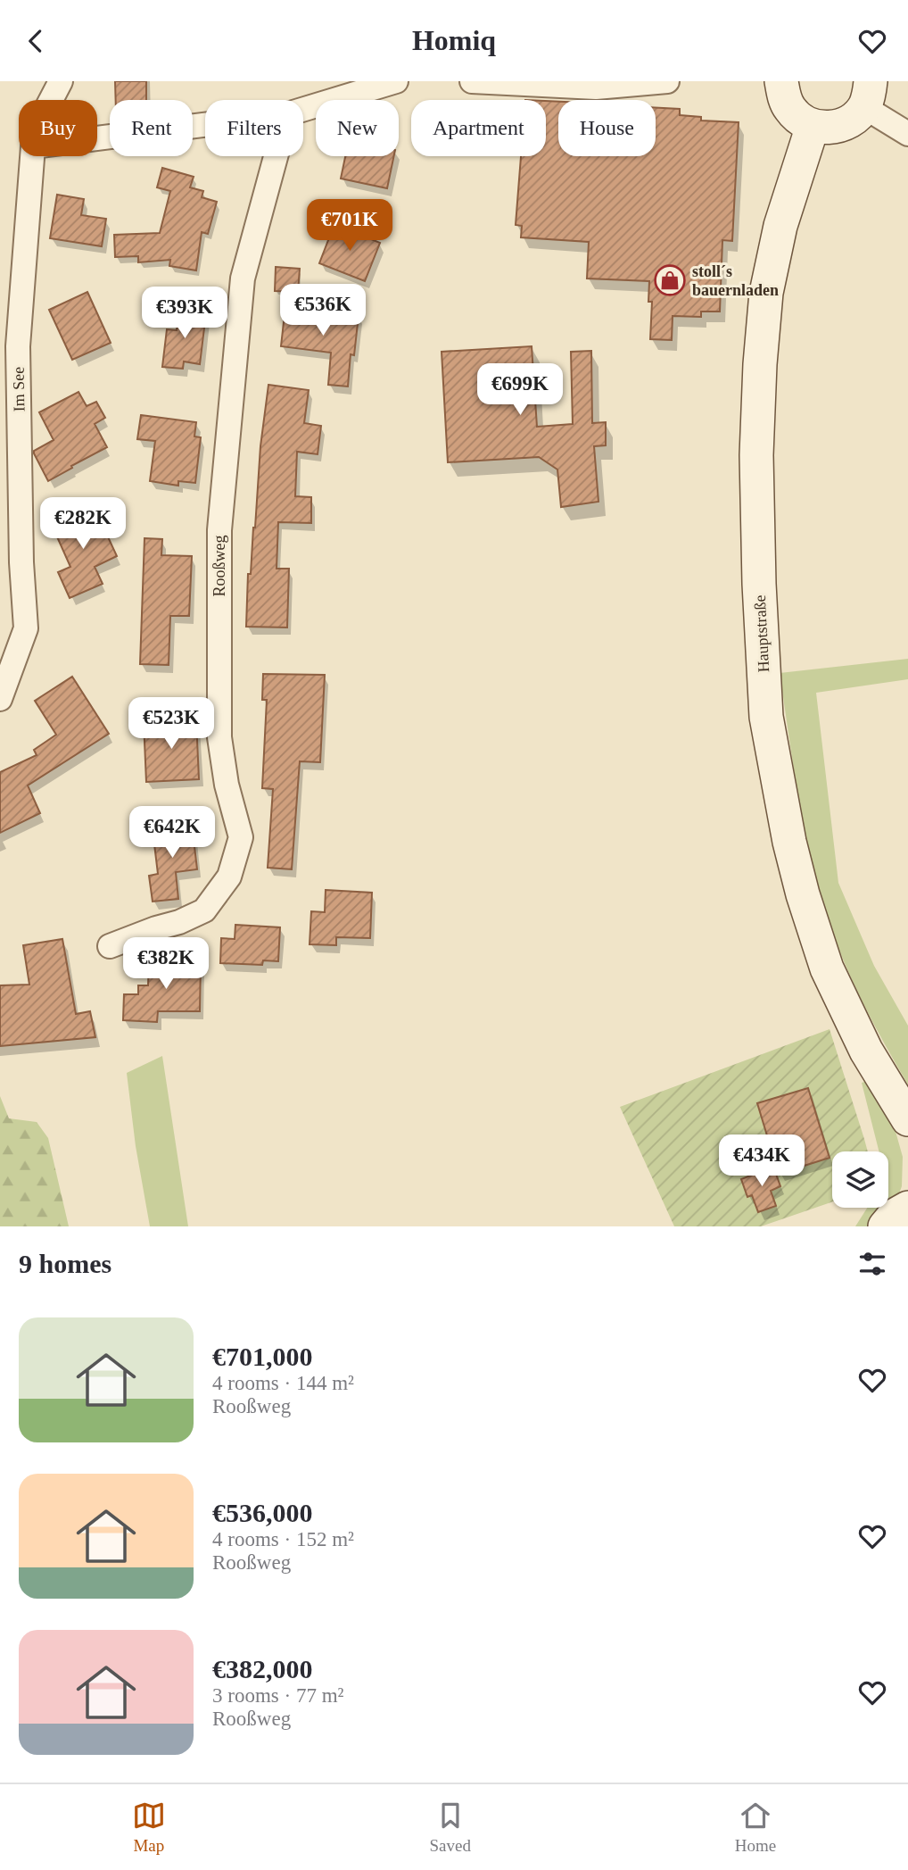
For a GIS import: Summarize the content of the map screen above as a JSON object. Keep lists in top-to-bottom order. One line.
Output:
{"streets":{"main road":["Hauptstraße"],"street":["Im See","Rooßweg"]},"places":{"shop":["stoll´s bauernladen"]},"page":{"header":"Homiq","chip":["Buy","Rent","Filters","New","Apartment","House"],"price":["€701K","€536K","€393K","€699K","€282K","€523K","€642K","€382K","€434K"],"heading":"9 homes","list":[{"name":"€701,000","note":"4 rooms · 144 m² · Rooßweg"},{"name":"€536,000","note":"4 rooms · 152 m² · Rooßweg"},{"name":"€382,000","note":"3 rooms · 77 m² · Rooßweg"}],"tabs":["Map","Saved","Home"]}}
